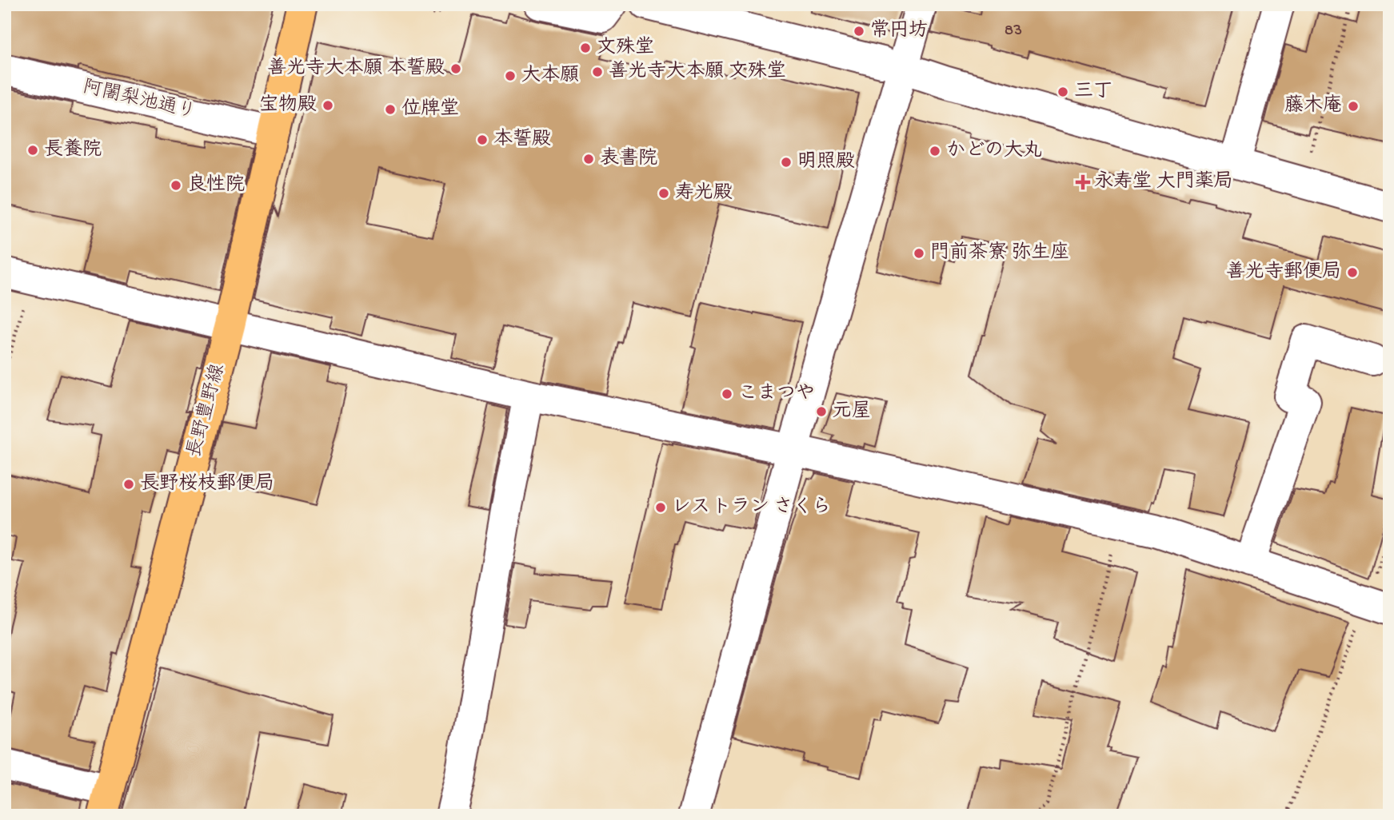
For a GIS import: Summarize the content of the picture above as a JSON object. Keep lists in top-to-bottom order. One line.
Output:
{"streets":{"main road":["長野豊野線"],"street":["阿闍梨池通り"]},"crossings":[["阿闍梨池通り","長野豊野線"]],"places":{"other":["常円坊","文殊堂","善光寺大本願 本誓殿","善光寺大本願 文殊堂","大本願","三丁","宝物殿","藤木庵","位牌堂","本誓殿","長養院","かどの大丸","表書院","明照殿","良性院","寿光殿","門前茶寮 弥生座","善光寺郵便局","こまつや","元屋","長野桜枝郵便局","レストラン さくら"],"health":["永寿堂 大門薬局"]},"house_numbers":["83"]}
